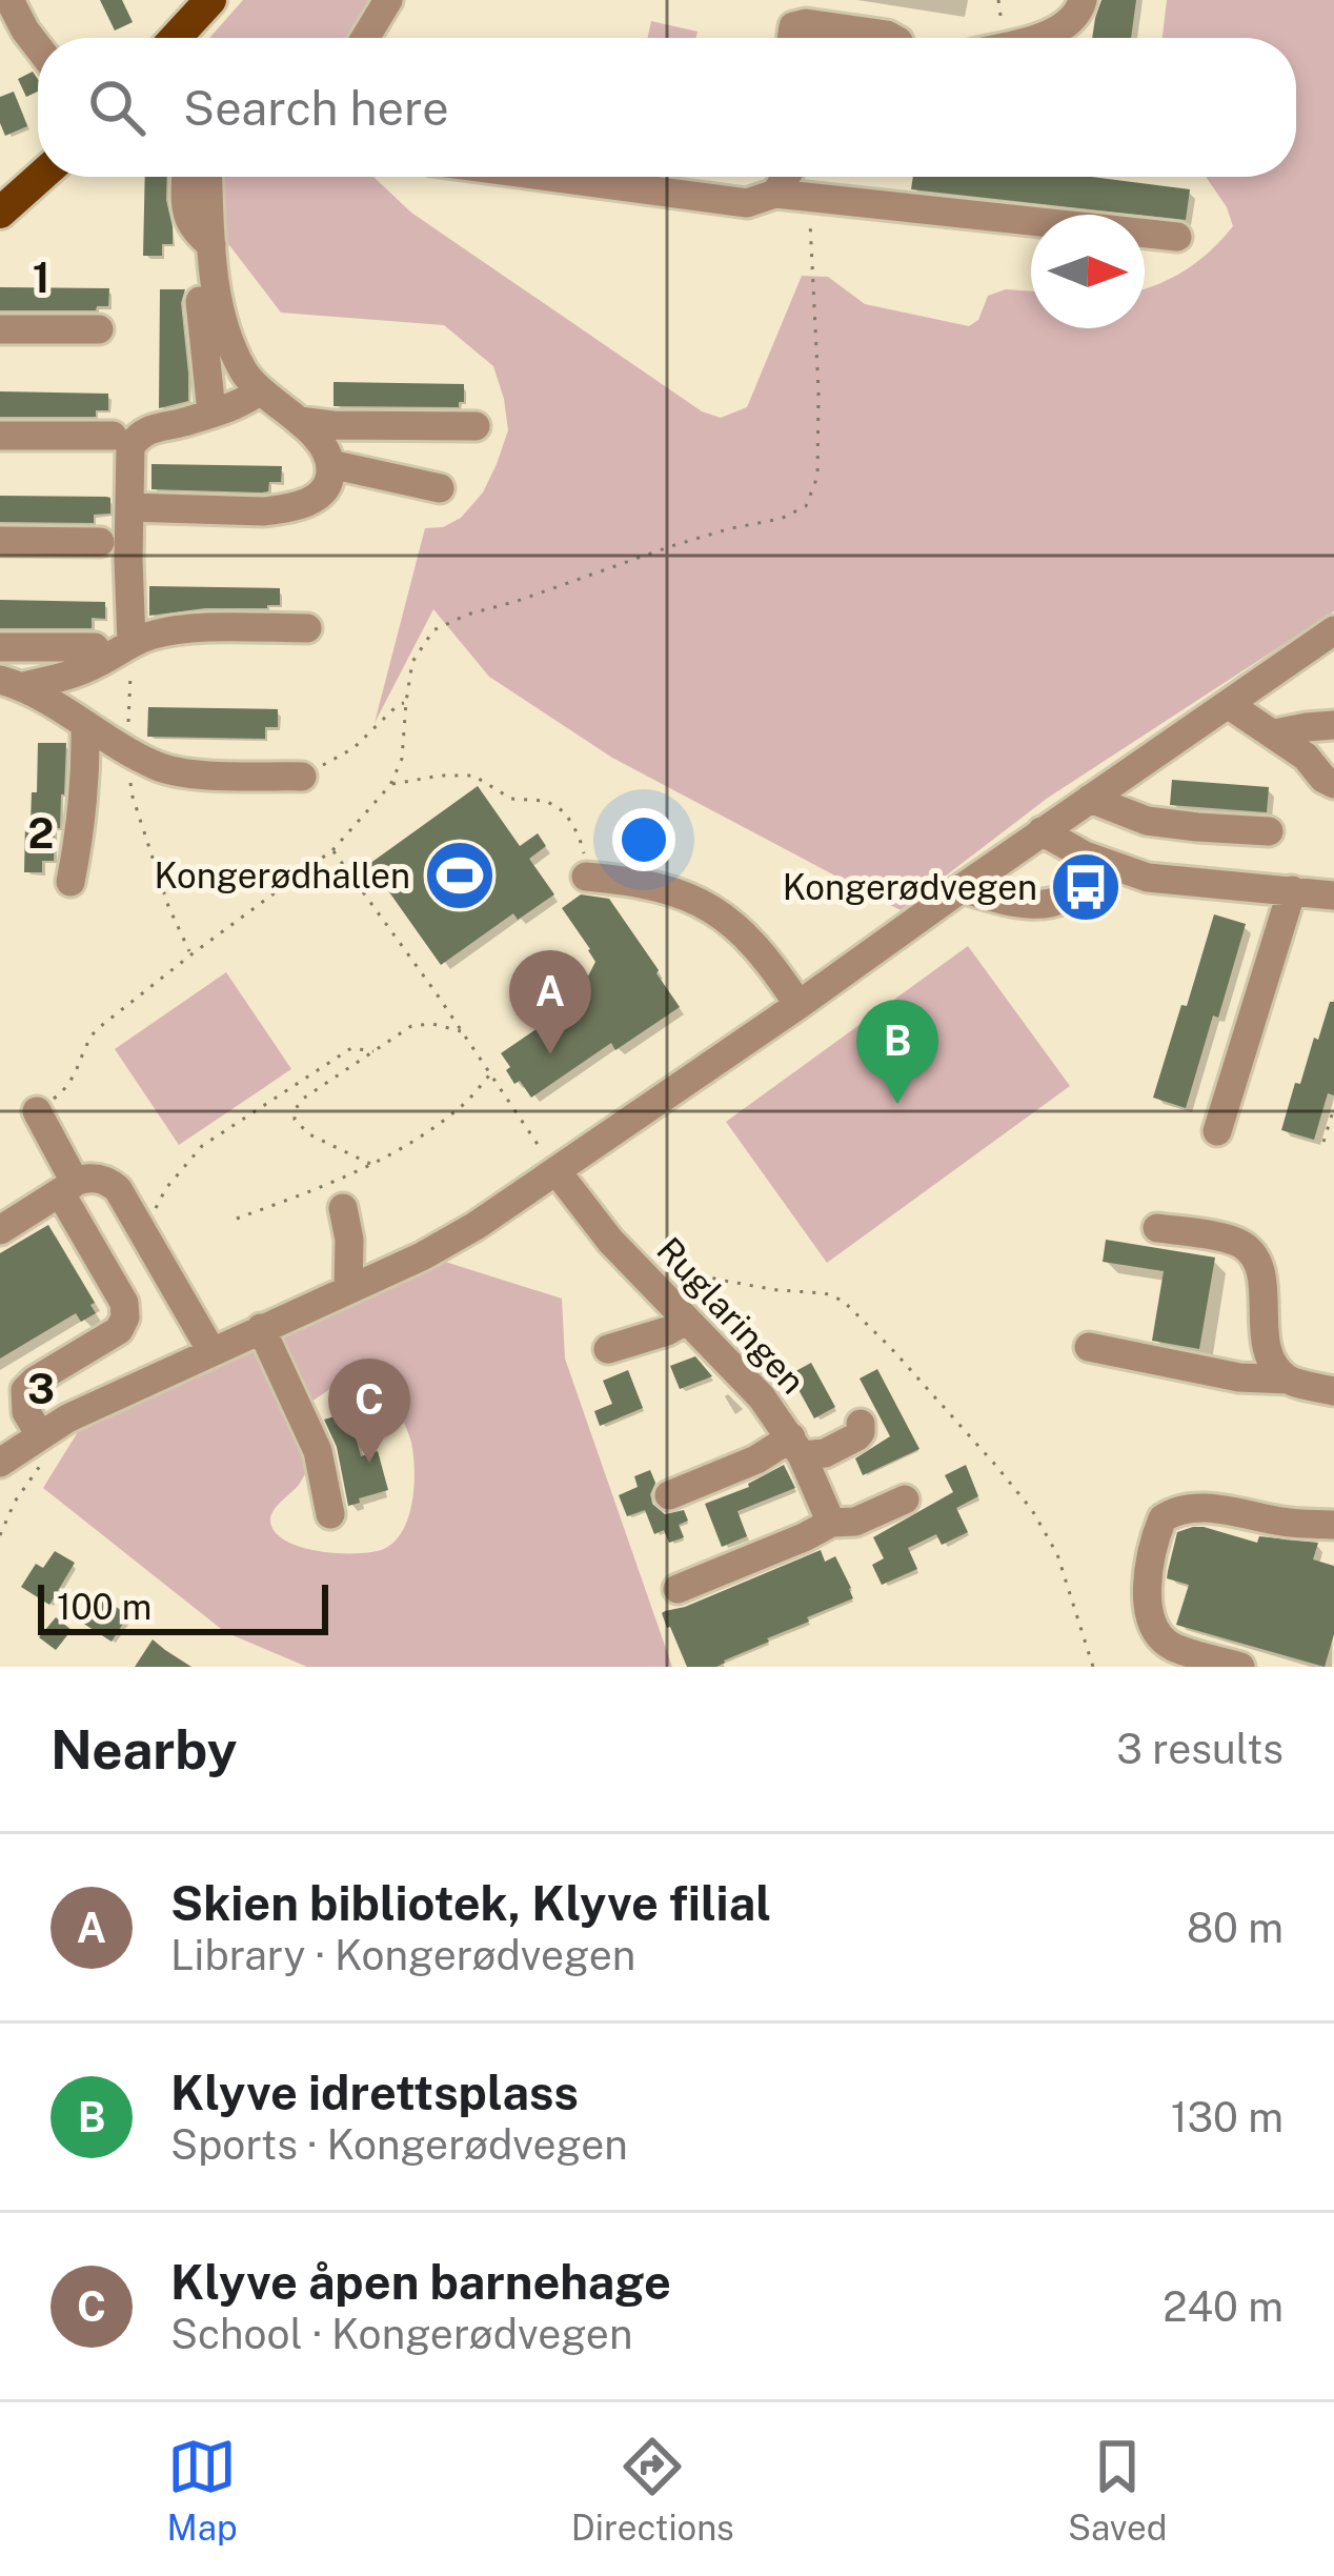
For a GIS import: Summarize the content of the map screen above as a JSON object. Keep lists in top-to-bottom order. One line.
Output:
{"streets":{"street":["Ruglaringen"]},"places":{"sports":["Kongerødhallen"],"bus stop":["Kongerødvegen"]},"scale_bar":"100 m","north":"right","page":{"search":"Search here","pins":["A","B","C"],"scale":"100 m","heading":["Nearby","3 results"],"list":[{"mark":"A","name":"Skien bibliotek, Klyve filial","note":"Library · Kongerødvegen","value":"80 m"},{"mark":"B","name":"Klyve idrettsplass","note":"Sports · Kongerødvegen","value":"130 m"},{"mark":"C","name":"Klyve åpen barnehage","note":"School · Kongerødvegen","value":"240 m"}],"nav":["Map","Directions","Saved"]},"grid":{"rows":["1","2","3"]}}
